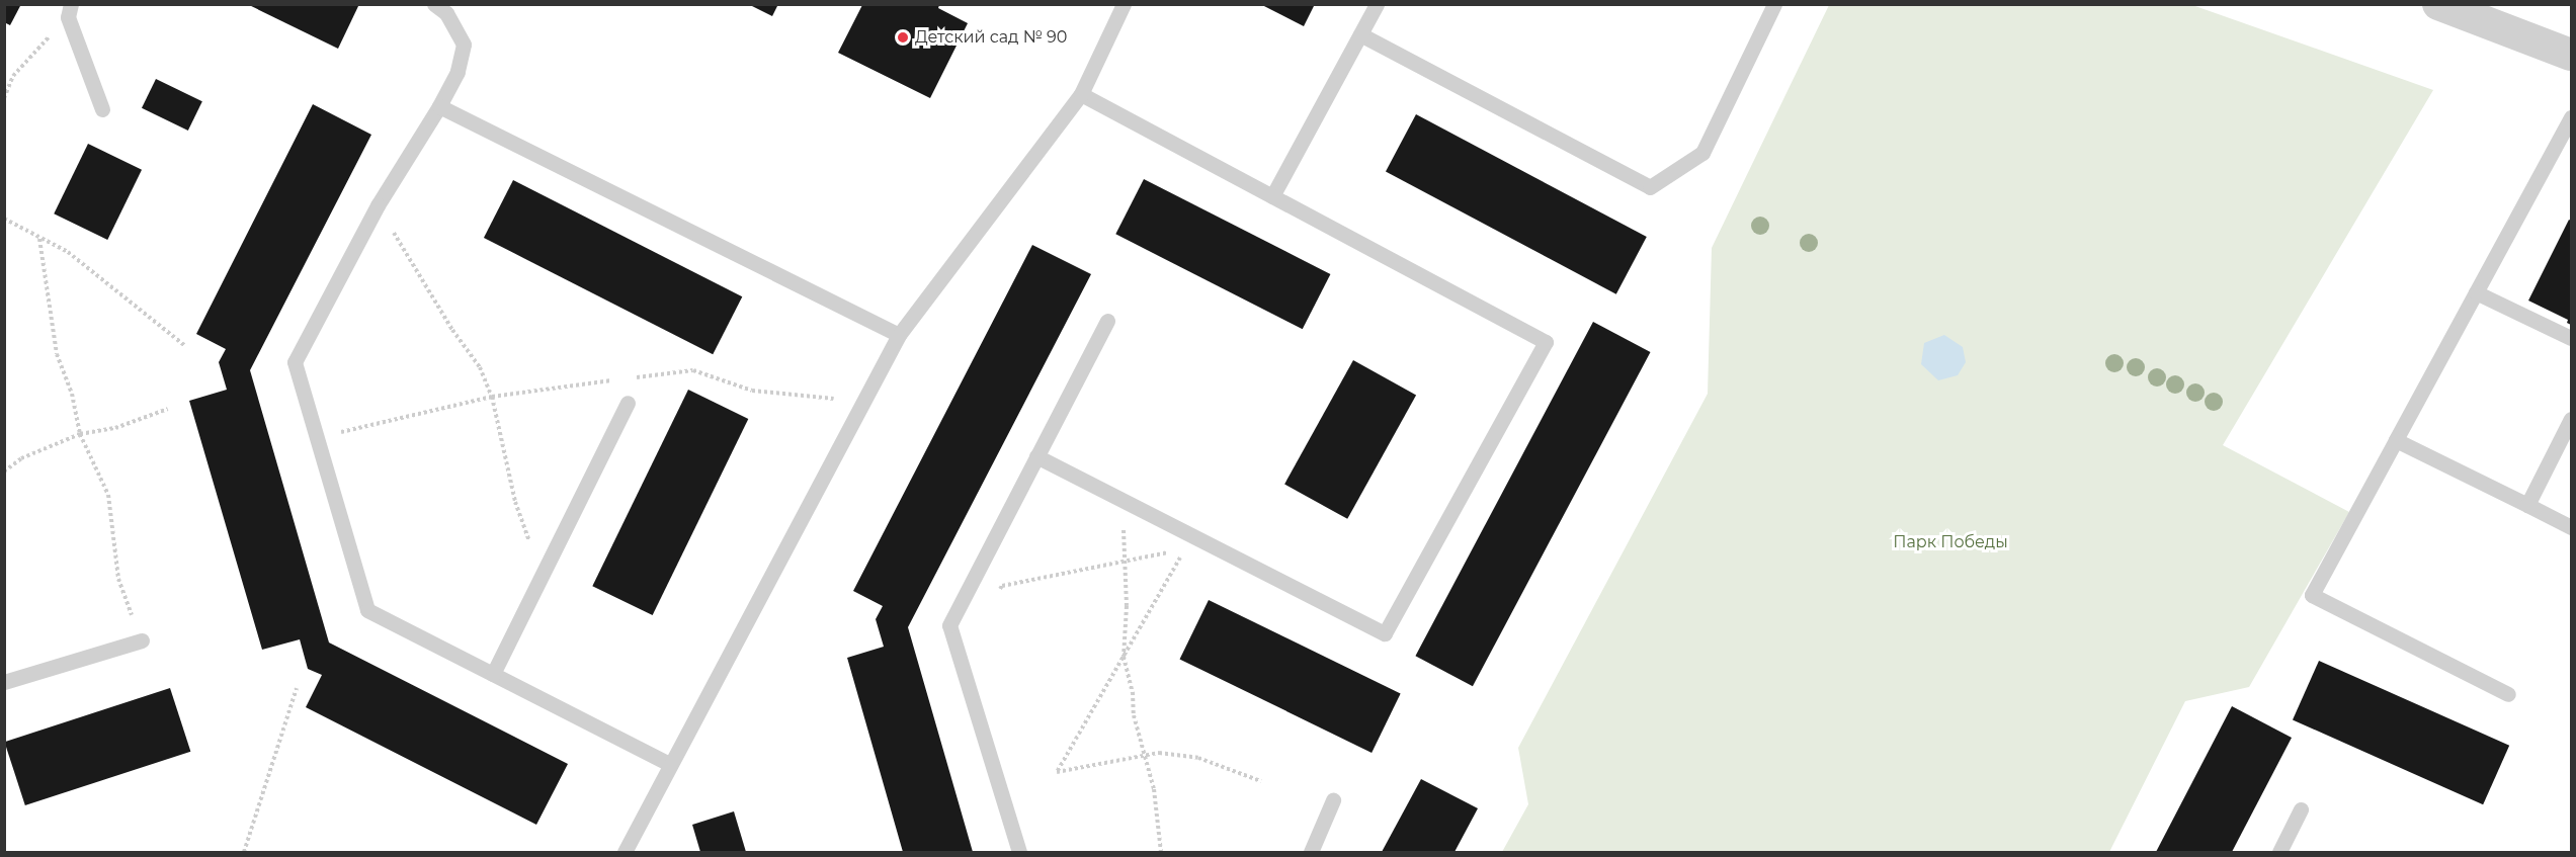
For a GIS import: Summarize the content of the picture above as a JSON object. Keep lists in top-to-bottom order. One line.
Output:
{"parks":["Парк Победы"],"places":["Детский сад № 90"]}
